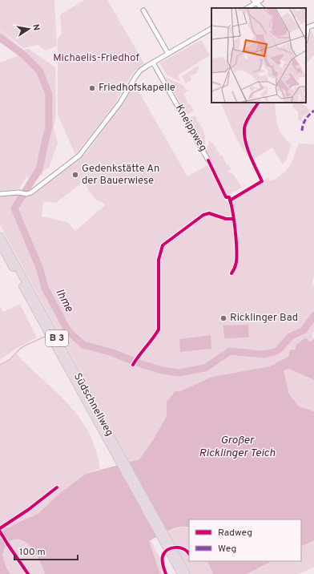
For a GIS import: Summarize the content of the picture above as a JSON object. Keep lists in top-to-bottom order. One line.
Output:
{"streets":{"highway":["B 3","Südschnellweg"],"street":["Kneippweg"]},"water":["Ihme","Großer Ricklinger Teich"],"parks":["Michaelis-Friedhof"],"places":["Friedhofskapelle","Gedenkstätte An der Bauerwiese","Ricklinger Bad"],"legend":["Radweg","Weg"],"scale_bar":"100 m","north":"right"}
